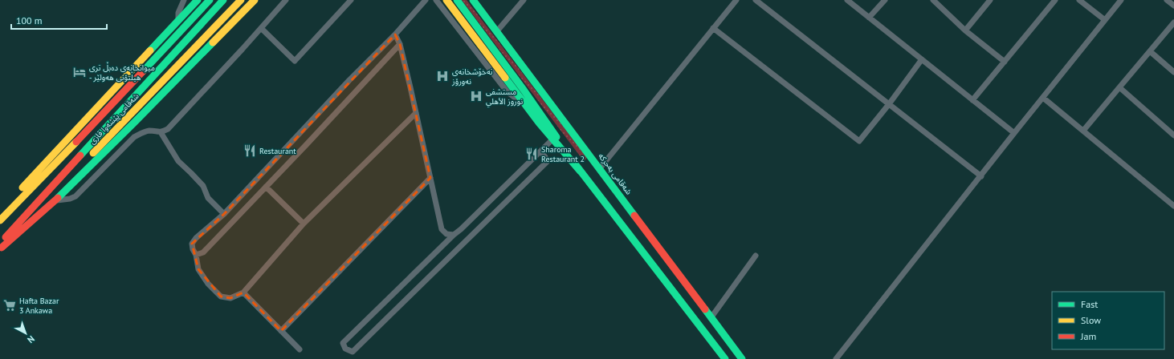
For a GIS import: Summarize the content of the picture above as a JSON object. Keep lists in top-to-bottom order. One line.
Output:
{"streets":{"main road":["شەقامی پێشەوا قازی","شەقامی بەحرکە"]},"places":{"hotel":["میوانخانەی دەبڵ تری - هیڵتۆنی هەولێر"],"hospital":["نەخۆشخانەی نەورۆز","مستشفى نوروز الأهلي"],"restaurant":["Restaurant","Sharoma Restaurant 2"],"supermarket":["Hafta Bazar 3 Ankawa"]},"legend":["Fast","Slow","Jam"],"scale_bar":"100 m","north":"bottom right"}
